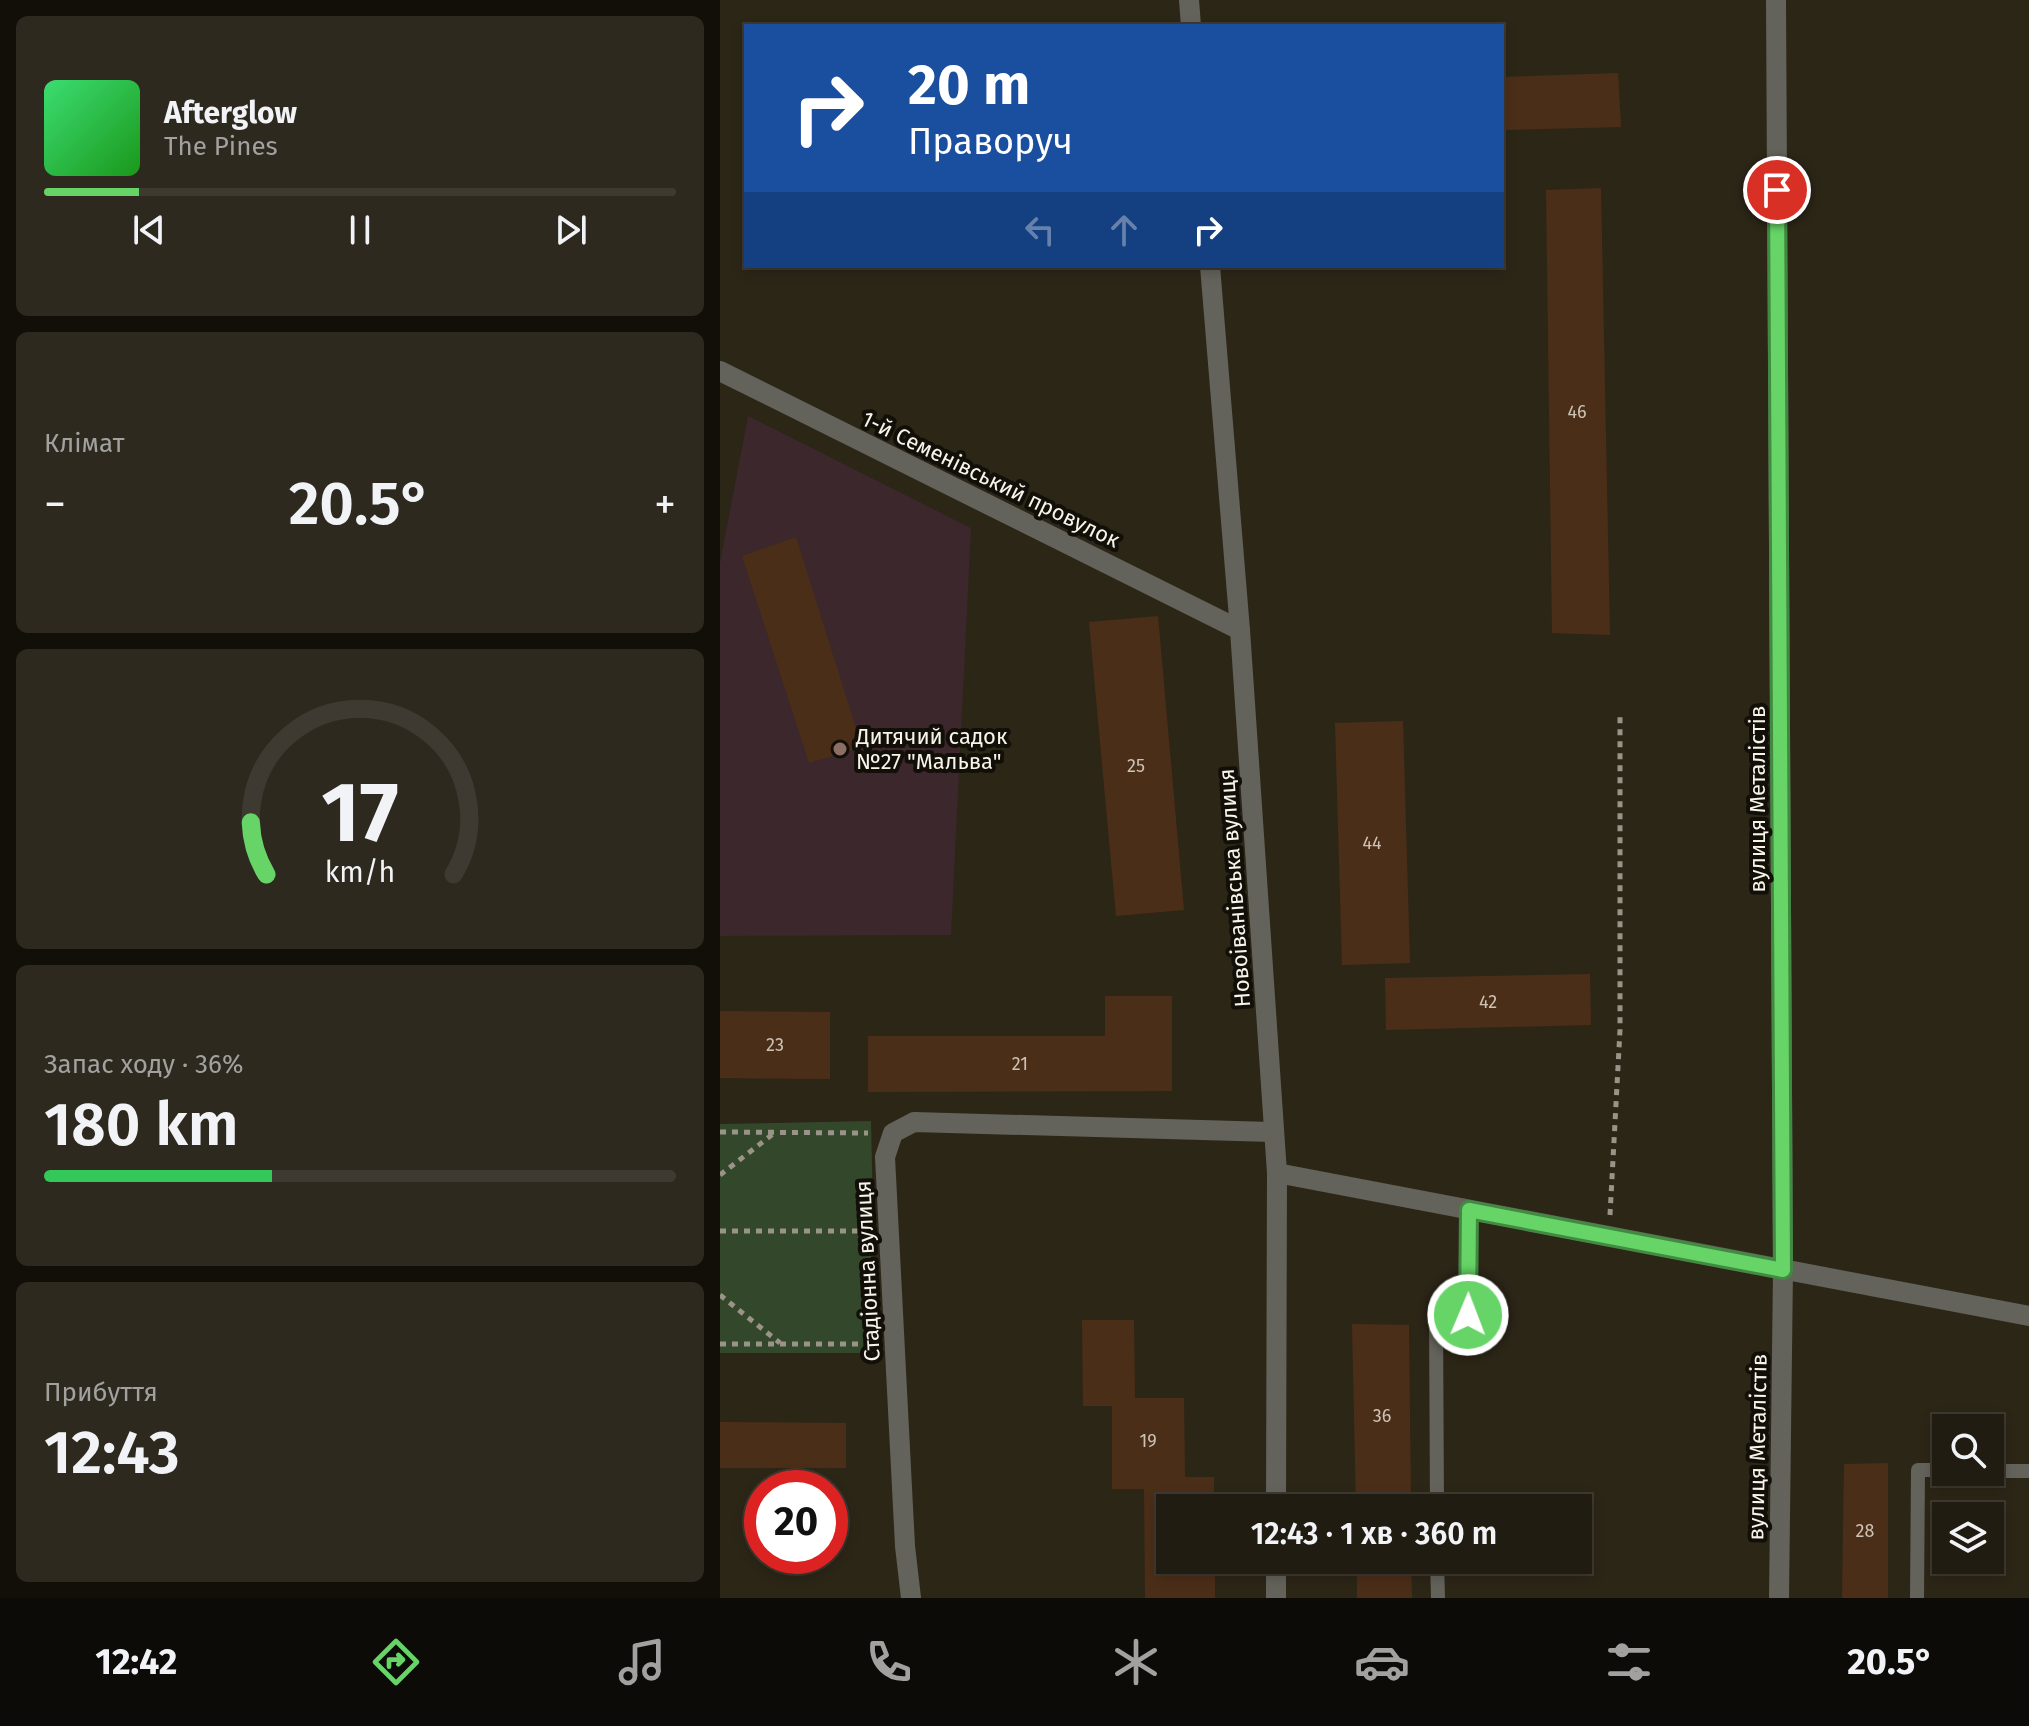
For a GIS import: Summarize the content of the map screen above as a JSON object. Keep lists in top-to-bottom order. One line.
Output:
{"streets":{"street":["1-й Семенівський провулок","вулиця Металістів","Новоіванівська вулиця","Стадіонна вулиця"]},"crossings":[["1-й Семенівський провулок","Новоіванівська вулиця"]],"places":["Дитячий садок №27 \"Мальва\""],"house_numbers":["46","25","44","42","23","21","36","19","28"],"page":{"turn":["20 m","Праворуч"],"song":["Afterglow","The Pines"],"tile":["Клімат",["Запас ходу · 36%","180 km"],["Прибуття","12:43"]],"heat":["−","20.5°","+"],"limit":"20","trip":"12:43 · 1 хв · 360 m","tabs":["12:42","20.5°"],"gauge":["17","km/h"]}}
